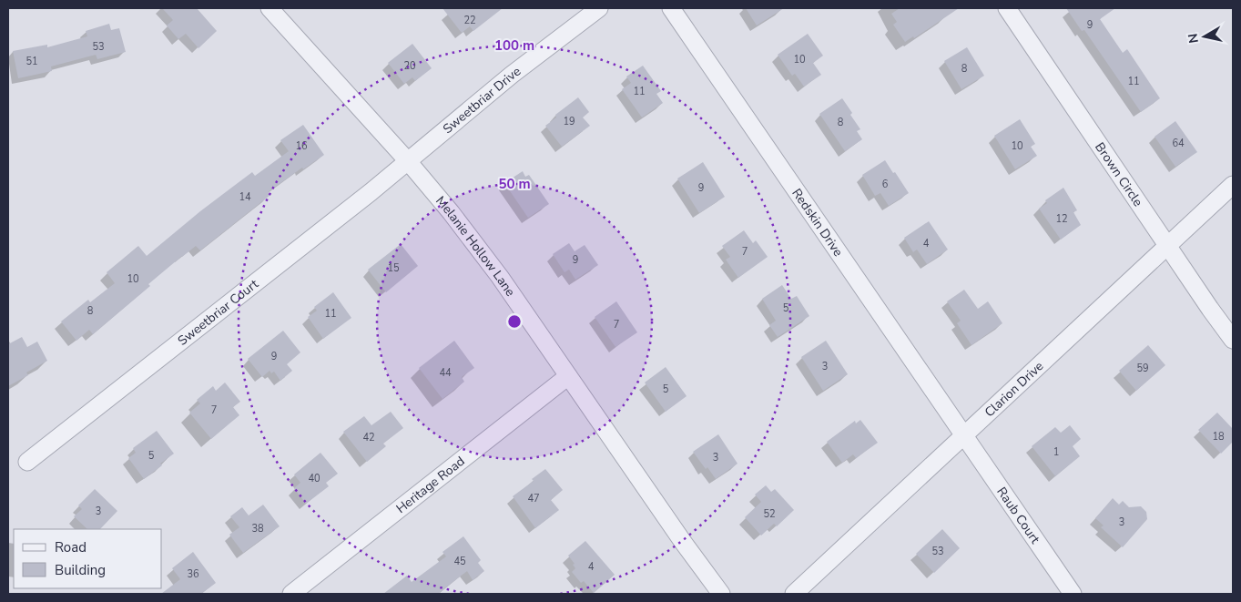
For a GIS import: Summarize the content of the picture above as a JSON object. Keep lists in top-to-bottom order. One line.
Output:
{"streets":{"street":["Sweetbriar Drive","Brown Circle","Redskin Drive","Melanie Hollow Lane","Sweetbriar Court","Clarion Drive","Heritage Road","Raub Court"]},"crossings":[["Sweetbriar Drive","Melanie Hollow Lane"],["Sweetbriar Drive","Sweetbriar Court"],["Brown Circle","Clarion Drive"],["Redskin Drive","Clarion Drive"],["Redskin Drive","Raub Court"],["Melanie Hollow Lane","Sweetbriar Court"],["Melanie Hollow Lane","Heritage Road"],["Clarion Drive","Raub Court"]],"house_numbers":["22","9","53","10","51","20","8","11","11","19","8","64","16","10","6","9","14","12","4","7","9","15","10","5","8","11","7","9","3","59","44","5","7","18","42","1","5","3","40","47","3","52","3","38","53","45","4","36"],"legend":["Road","Building"],"north":"left","rings":["100 m","50 m"]}
